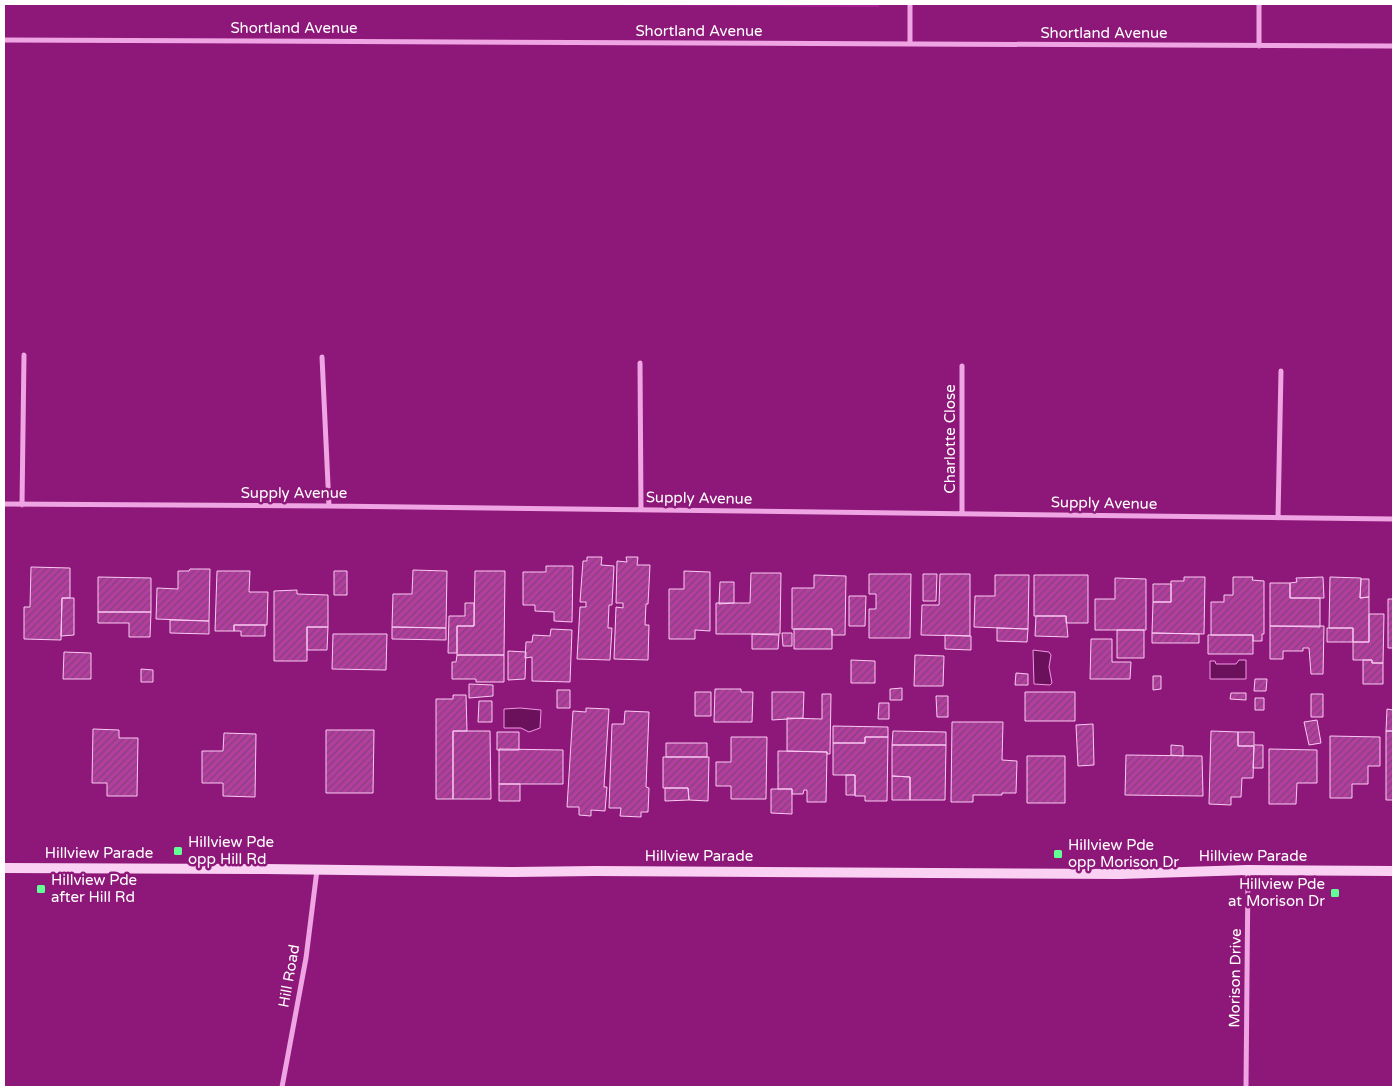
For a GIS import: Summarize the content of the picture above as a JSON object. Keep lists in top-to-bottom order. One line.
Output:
{"streets":{"street":["Shortland Avenue","Charlotte Close","Supply Avenue","Hillview Parade","Hill Road","Morison Drive"]},"crossings":[["Charlotte Close","Supply Avenue"],["Hillview Parade","Hill Road"],["Hillview Parade","Morison Drive"]],"places":{"transit":["Hillview Pde opp Hill Rd","Hillview Pde opp Morison Dr","Hillview Pde after Hill Rd","Hillview Pde at Morison Dr"]}}
